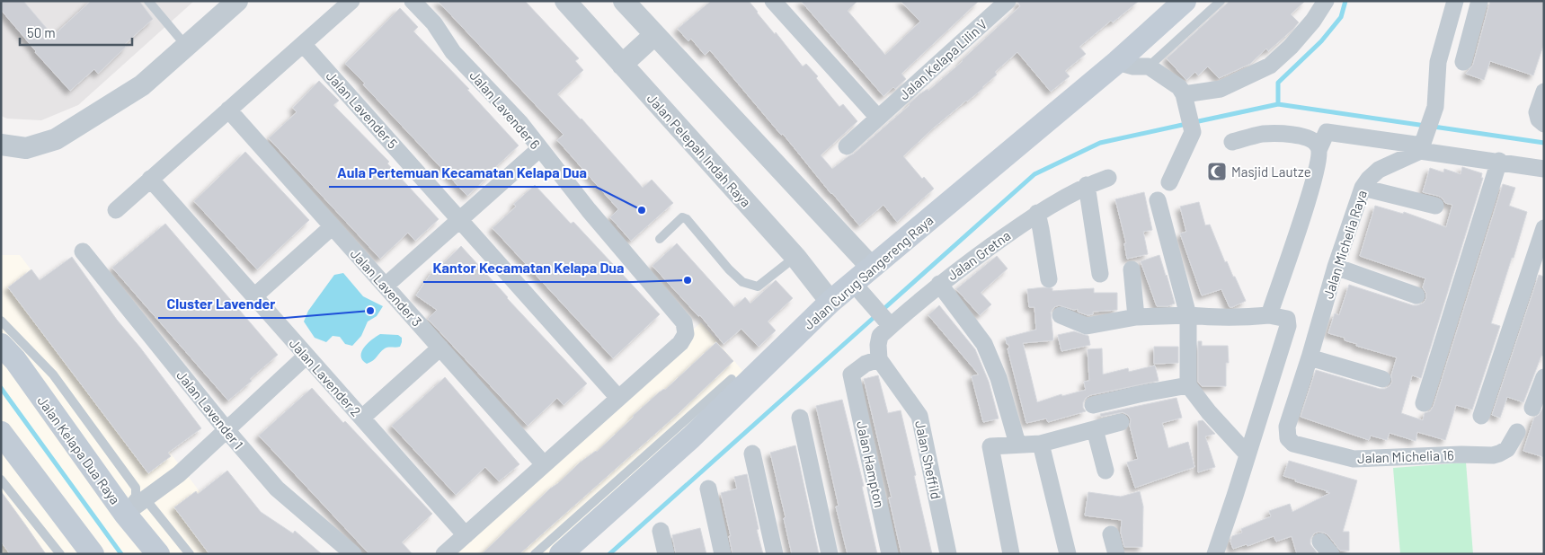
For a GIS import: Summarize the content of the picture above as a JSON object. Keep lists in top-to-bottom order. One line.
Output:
{"streets":{"main road":["Jalan Curug Sangereng Raya","Jalan Kelapa Dua Raya"],"street":["Jalan Kelapa Lilin V","Jalan Lavender 5","Jalan Lavender 6","Jalan Pelepah Indah Raya","Jalan Michelia Raya","Jalan Gretna","Jalan Lavender 3","Jalan Lavender 2","Jalan Lavender 1","Jalan Michelia 16","Jalan Sheffild","Jalan Hampton"]},"crossings":[["Jalan Lavender 5","Jalan Lavender 6"],["Jalan Pelepah Indah Raya","Jalan Curug Sangereng Raya"],["Jalan Michelia Raya","Jalan Michelia 16"],["Jalan Gretna","Jalan Sheffild"],["Jalan Gretna","Jalan Hampton"],["Jalan Sheffild","Jalan Hampton"]],"places":{"mosque":["Masjid Lautze"],"other":["Aula Pertemuan Kecamatan Kelapa Dua","Kantor Kecamatan Kelapa Dua","Cluster Lavender"]},"scale_bar":"50 m"}
